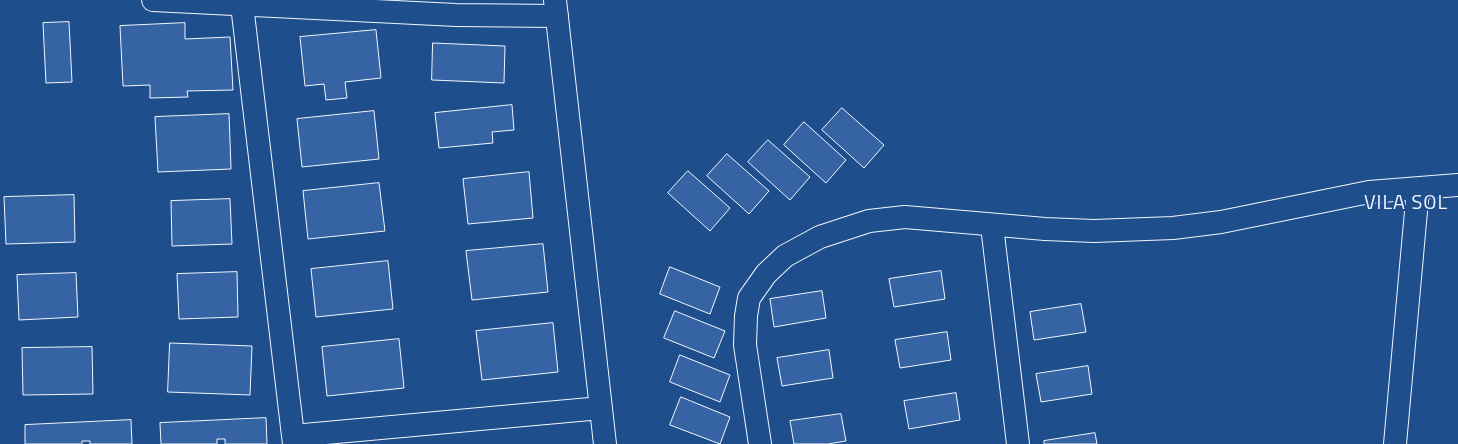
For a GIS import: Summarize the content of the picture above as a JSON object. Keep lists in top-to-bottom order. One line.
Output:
{"districts":["VILA SOL"]}
